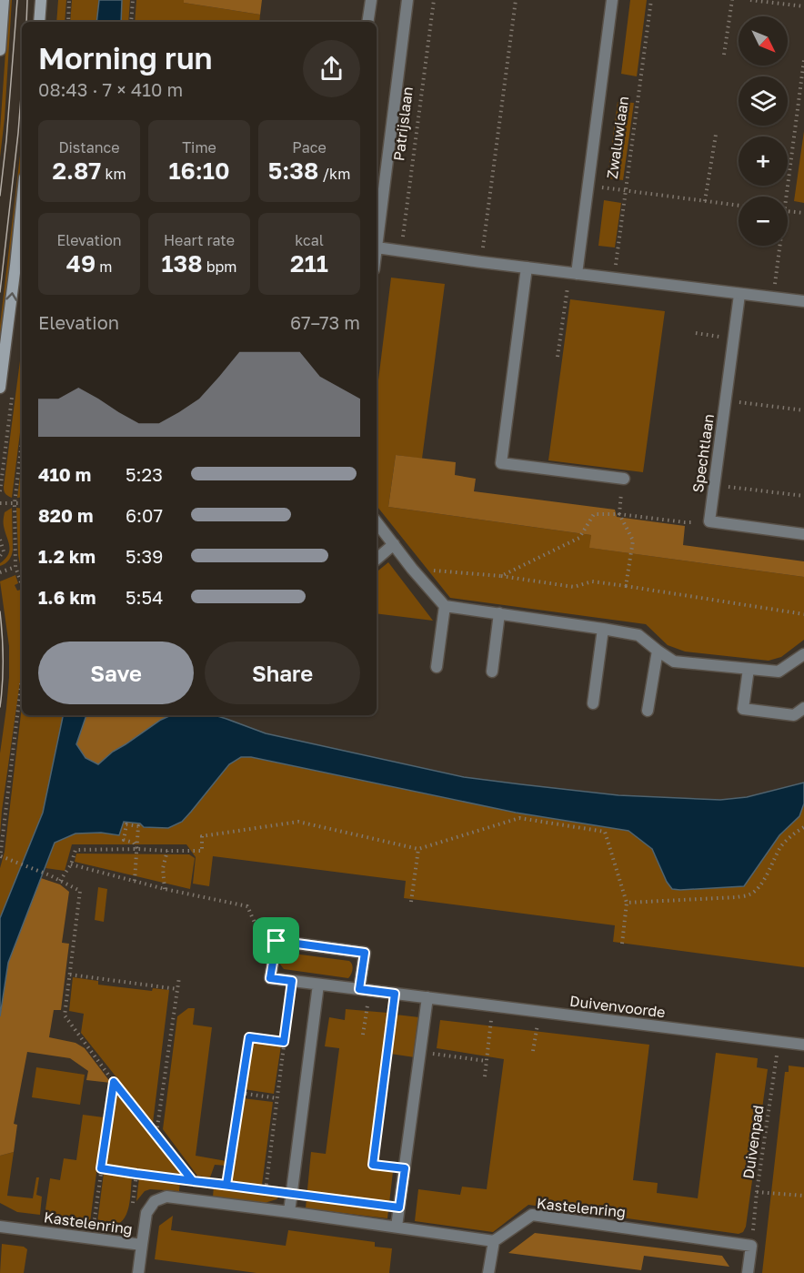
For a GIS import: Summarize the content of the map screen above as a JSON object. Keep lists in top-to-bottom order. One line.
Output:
{"streets":{"street":["Patrijslaan","Zwaluwlaan","Spechtlaan","Duivenvoorde","Kastelenring"],"path":["Duivenpad"]},"crossings":[["Duivenvoorde","Duivenpad"],["Duivenpad","Kastelenring"]],"north":"bottom right","page":{"map_buttons":["+","−"],"heading":["Morning run","08:43 · 7 × 410 m"],"stats":[["Distance","2.87 km"],["Time","16:10"],["Pace","5:38 /km"],["Elevation","49 m"],["Heart rate","138 bpm"],["kcal","211"]],"chart":["Elevation","67–73 m"],"list":[{"name":"410 m","note":"5:23"},{"name":"820 m","note":"6:07"},{"name":"1.2 km","note":"5:39"},{"name":"1.6 km","note":"5:54"}],"buttons":["Save","Share"]}}
